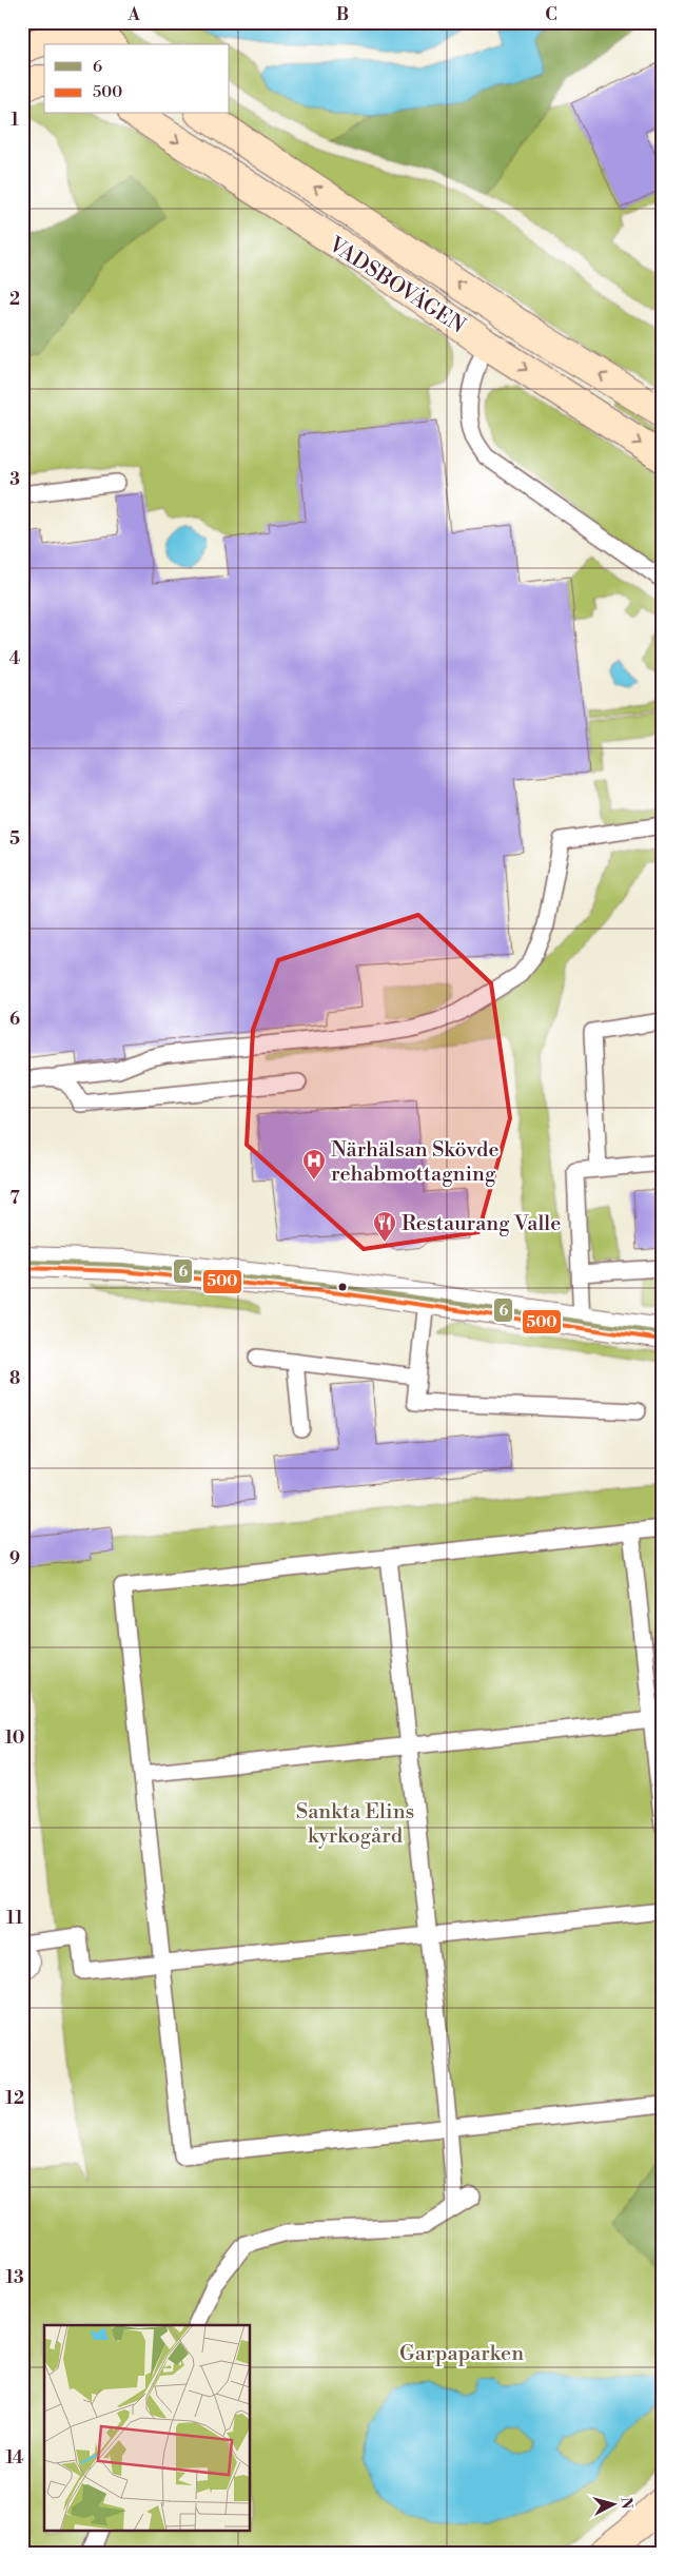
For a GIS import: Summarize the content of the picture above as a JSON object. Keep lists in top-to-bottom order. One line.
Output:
{"streets":{"main road":["VADSBOVÄGEN"]},"parks":["Sankta Elins kyrkogård","Garpaparken"],"places":{"hospital":["Närhälsan Skövde rehabmottagning"],"restaurant":["Restaurang Valle"]},"lines":["transit line 6","transit line 500"],"legend":["6","500"],"north":"right","grid":{"columns":["A","B","C"],"rows":["1","2","3","4","5","6","7","8","9","10","11","12","13","14"]}}
